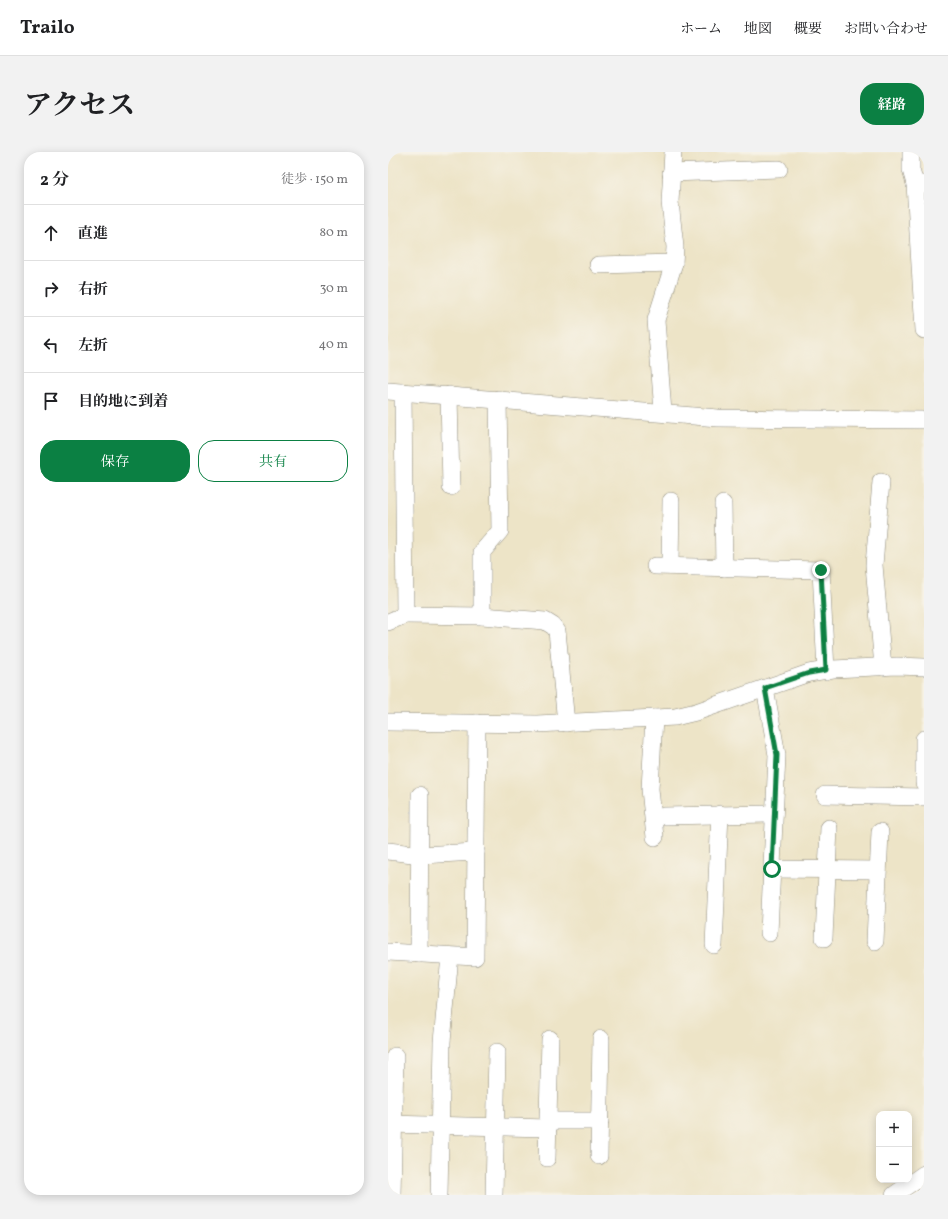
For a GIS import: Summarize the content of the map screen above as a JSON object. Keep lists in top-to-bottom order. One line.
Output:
{"page":{"header":"Trailo","nav":["ホーム","地図","概要","お問い合わせ"],"title":"アクセス","buttons":["経路",["保存","共有"]],"heading":["2 分","徒歩 · 150 m"],"list":[["直進","80 m"],["右折","30 m"],["左折","40 m"],"目的地に到着"],"map_buttons":["+","−"]}}
